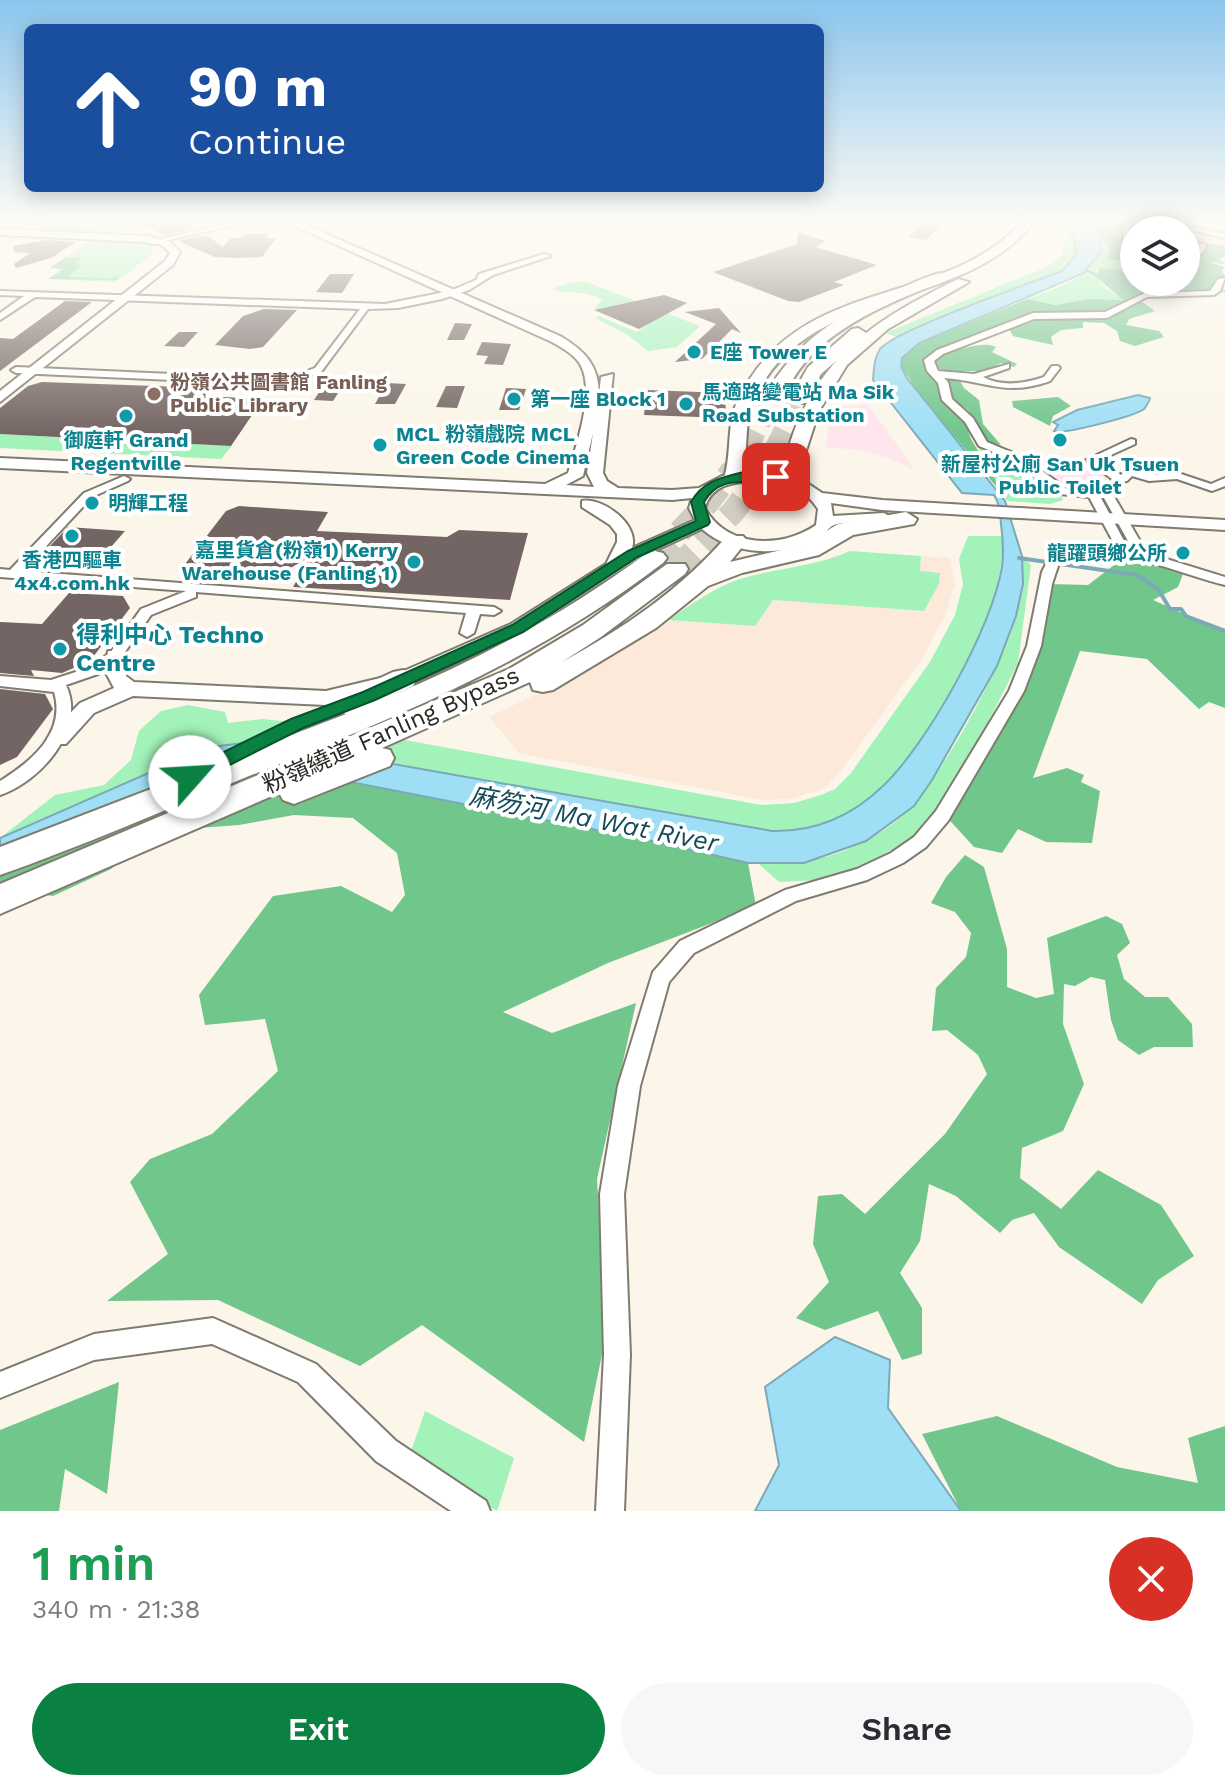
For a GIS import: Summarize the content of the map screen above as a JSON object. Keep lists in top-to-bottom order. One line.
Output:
{"streets":{"highway":["粉嶺繞道 Fanling Bypass"]},"water":["麻笏河 Ma Wat River"],"places":["E座 Tower E","粉嶺公共圖書館 Fanling Public Library","第一座 Block 1","馬適路變電站 Ma Sik Road Substation","御庭軒 Grand Regentville","新屋村公廁 San Uk Tsuen Public Toilet","MCL 粉嶺戲院 MCL Green Code Cinema","明輝工程","香港四驅車 4x4.com.hk","龍躍頭鄉公所","嘉里貨倉(粉嶺1) Kerry Warehouse (Fanling 1)","得利中心 Techno Centre"],"page":{"turn":["90 m","Continue"],"heading":["1 min","340 m · 21:38"],"buttons":["Exit","Share"]}}
